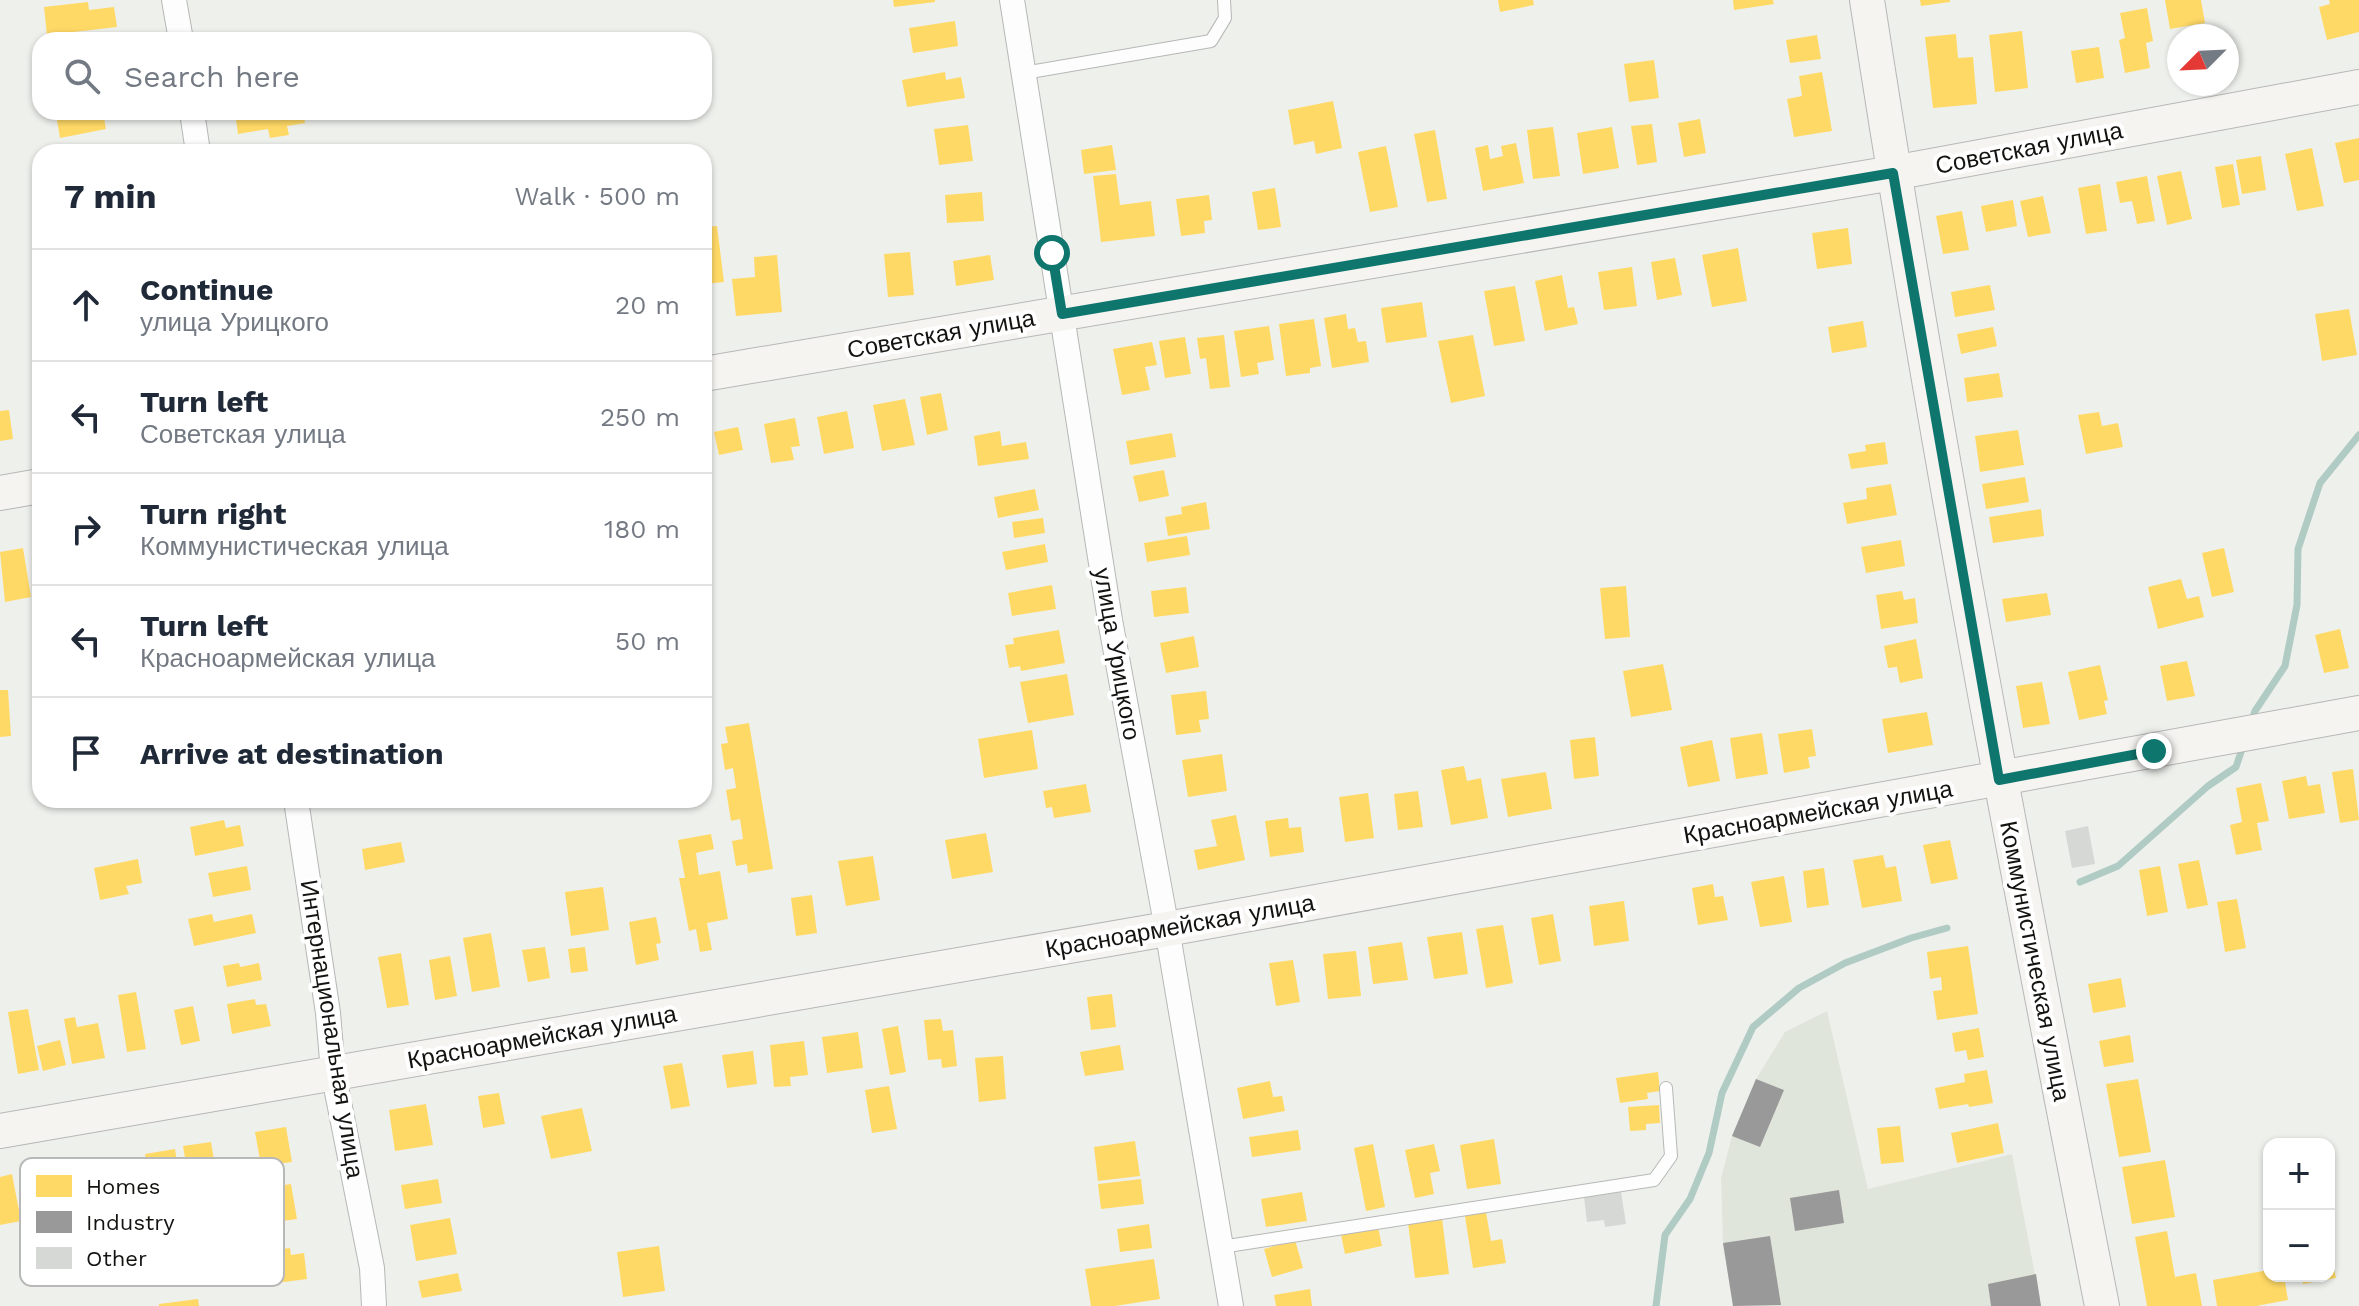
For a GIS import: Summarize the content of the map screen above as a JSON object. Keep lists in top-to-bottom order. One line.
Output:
{"streets":{"street":["Советская улица","улица Урицкого","Красноармейская улица","Коммунистическая улица","Интернациональная улица"]},"crossings":[["Советская улица","улица Урицкого"],["Советская улица","Коммунистическая улица"],["улица Урицкого","Красноармейская улица"],["Красноармейская улица","Коммунистическая улица"],["Красноармейская улица","Интернациональная улица"]],"legend":["Homes","Industry","Other"],"north":"bottom left","page":{"search":"Search here","heading":["7 min","Walk · 500 m"],"list":[["Continue","улица Урицкого","20 m"],["Turn left","Советская улица","250 m"],["Turn right","Коммунистическая улица","180 m"],["Turn left","Красноармейская улица","50 m"],"Arrive at destination"],"map_buttons":["+","−"]}}
